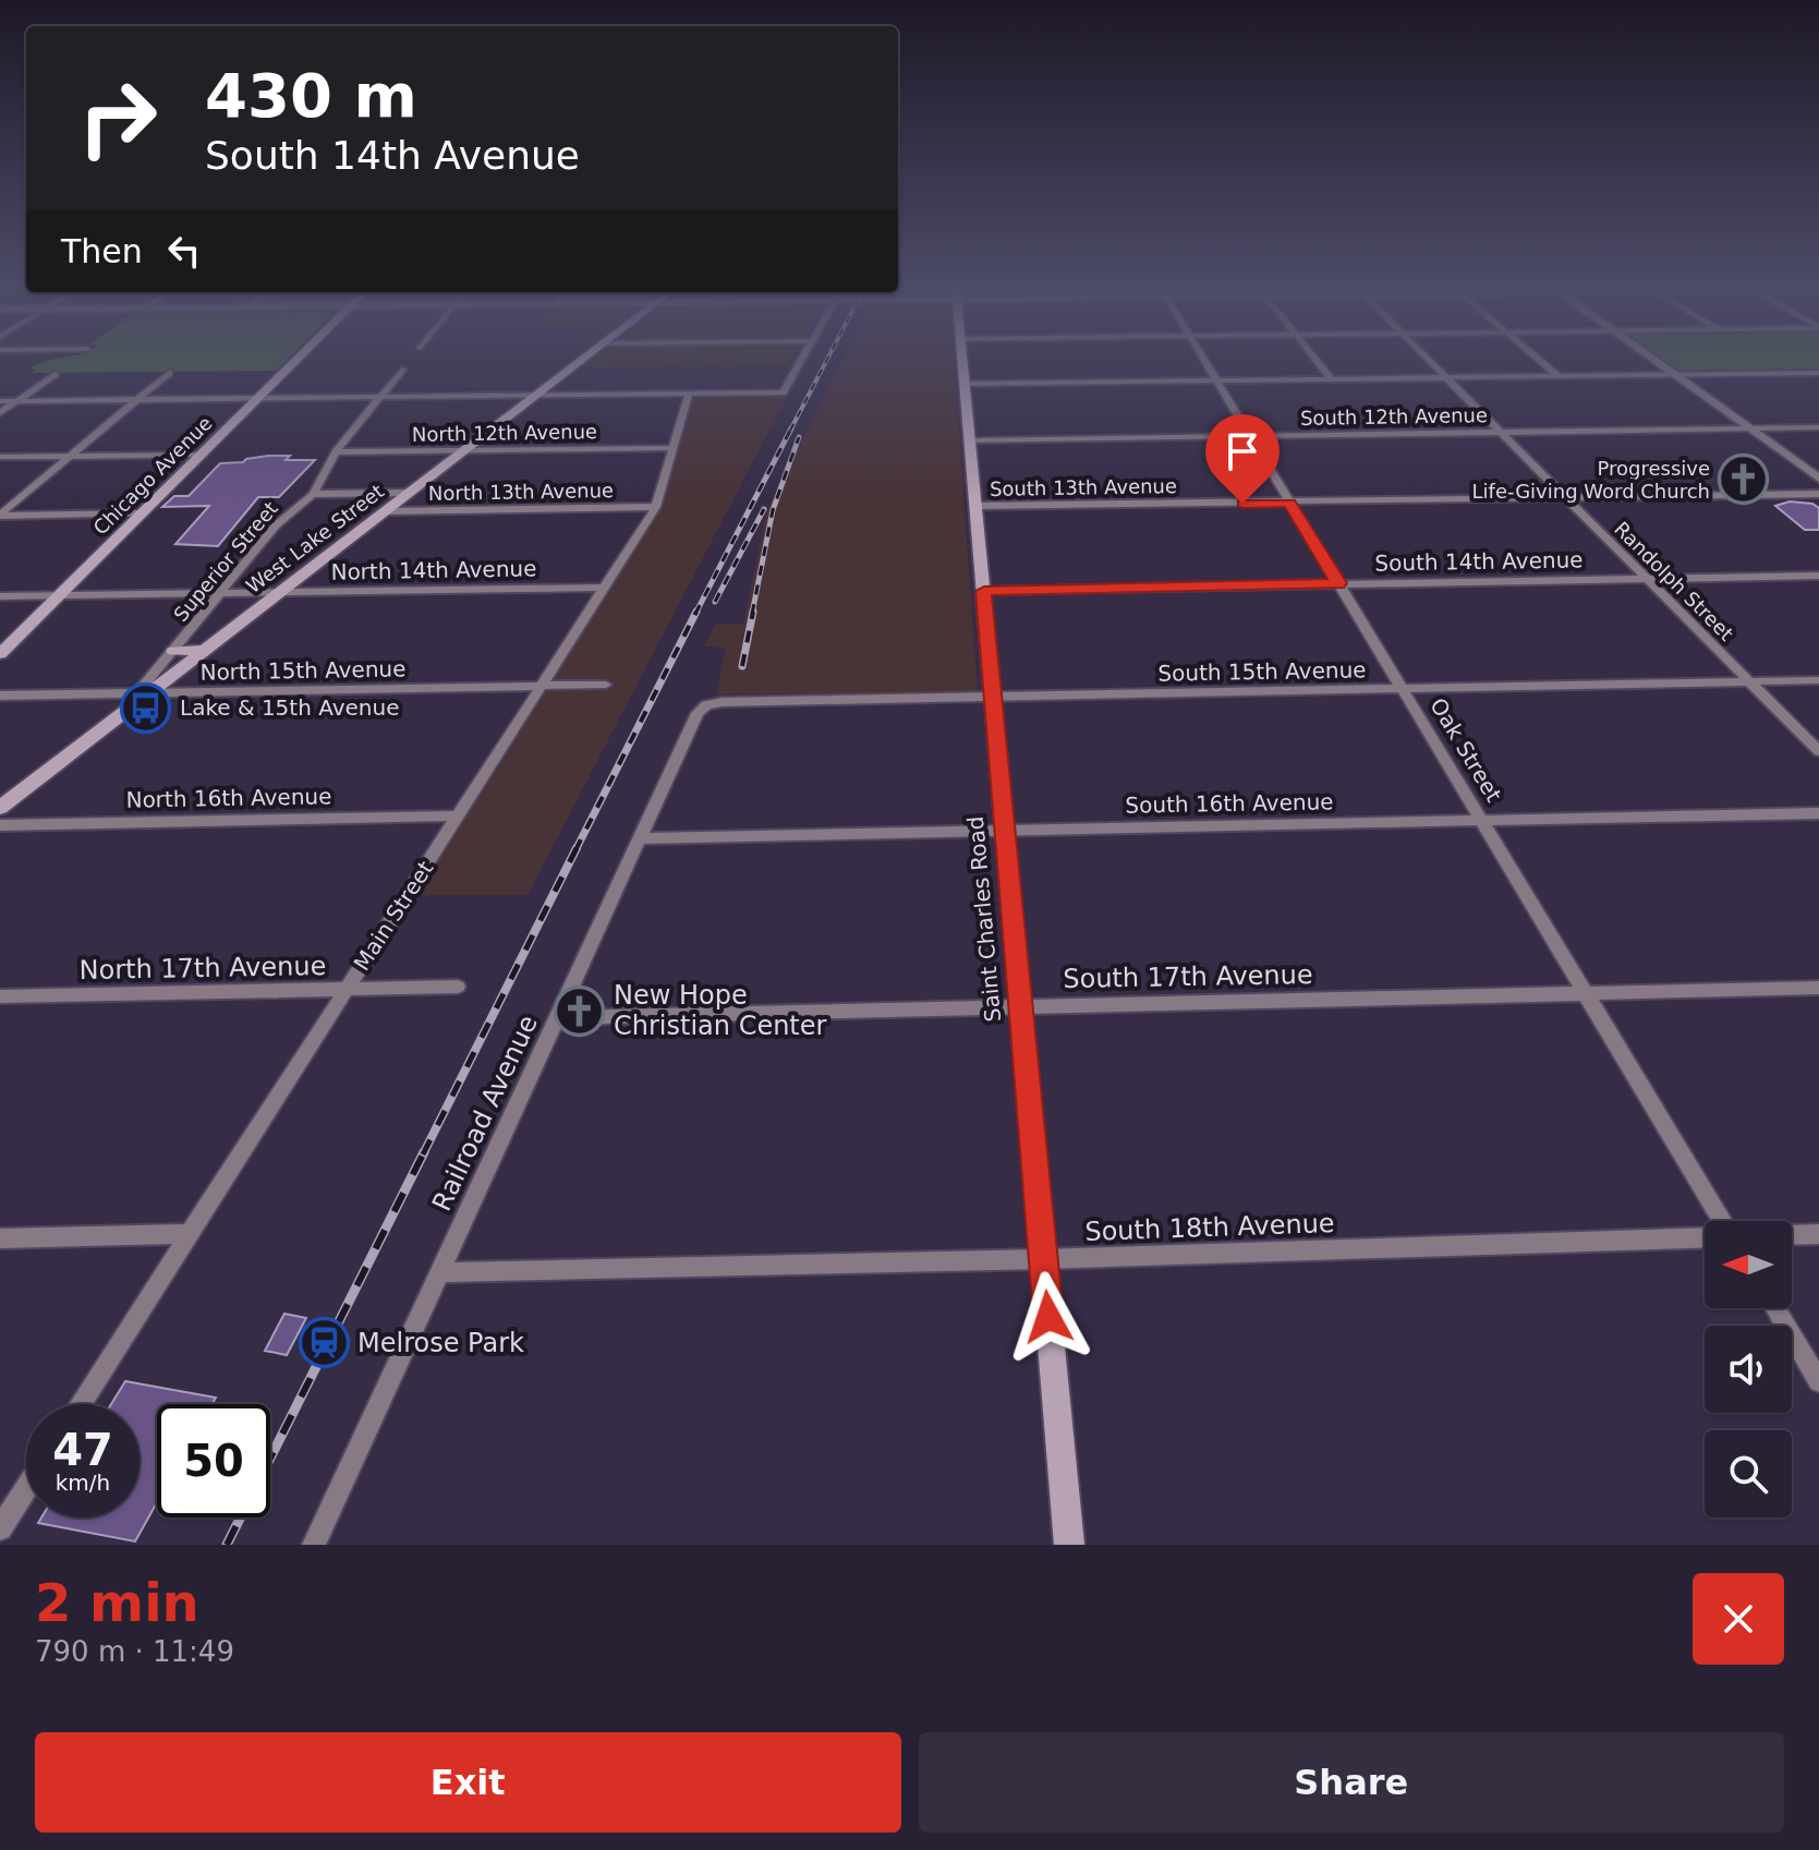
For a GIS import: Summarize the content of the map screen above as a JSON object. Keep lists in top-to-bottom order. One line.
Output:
{"streets":{"main road":["Chicago Avenue","West Lake Street","Saint Charles Road"],"street":["South 12th Avenue","North 12th Avenue","South 13th Avenue","North 13th Avenue","Superior Street","South 14th Avenue","North 14th Avenue","Randolph Street","North 15th Avenue","South 15th Avenue","Oak Street","North 16th Avenue","South 16th Avenue","Main Street","North 17th Avenue","South 17th Avenue","Railroad Avenue","South 18th Avenue"]},"crossings":[["South 12th Avenue","Randolph Street"],["South 12th Avenue","Oak Street"],["South 12th Avenue","Saint Charles Road"],["North 12th Avenue","West Lake Street"],["North 12th Avenue","Superior Street"],["North 12th Avenue","Main Street"],["Chicago Avenue","North 14th Avenue"],["South 13th Avenue","Randolph Street"],["South 13th Avenue","Oak Street"],["South 13th Avenue","Saint Charles Road"],["North 13th Avenue","West Lake Street"],["North 13th Avenue","Superior Street"],["North 13th Avenue","Main Street"],["West Lake Street","Superior Street"],["West Lake Street","North 14th Avenue"],["West Lake Street","North 15th Avenue"],["Superior Street","North 14th Avenue"],["Superior Street","North 15th Avenue"],["South 14th Avenue","Randolph Street"],["South 14th Avenue","Oak Street"],["South 14th Avenue","Saint Charles Road"],["North 14th Avenue","Main Street"],["Randolph Street","South 15th Avenue"],["North 15th Avenue","Main Street"],["South 15th Avenue","Oak Street"],["South 15th Avenue","Saint Charles Road"],["South 15th Avenue","Railroad Avenue"],["Oak Street","South 16th Avenue"],["Oak Street","South 17th Avenue"],["North 16th Avenue","Main Street"],["South 16th Avenue","Saint Charles Road"],["South 16th Avenue","Railroad Avenue"],["Main Street","North 17th Avenue"],["Saint Charles Road","South 17th Avenue"],["Saint Charles Road","South 18th Avenue"],["South 17th Avenue","Railroad Avenue"],["Railroad Avenue","South 18th Avenue"]],"places":{"church":["Progressive Life-Giving Word Church","New Hope Christian Center"],"bus stop":["Lake & 15th Avenue"],"station":["Melrose Park"]},"north":"left","page":{"turn":["430 m","South 14th Avenue"],"then":"Then","speed":"47 km/h","limit":"50","heading":["2 min","790 m · 11:49"],"buttons":["Exit","Share"]}}
